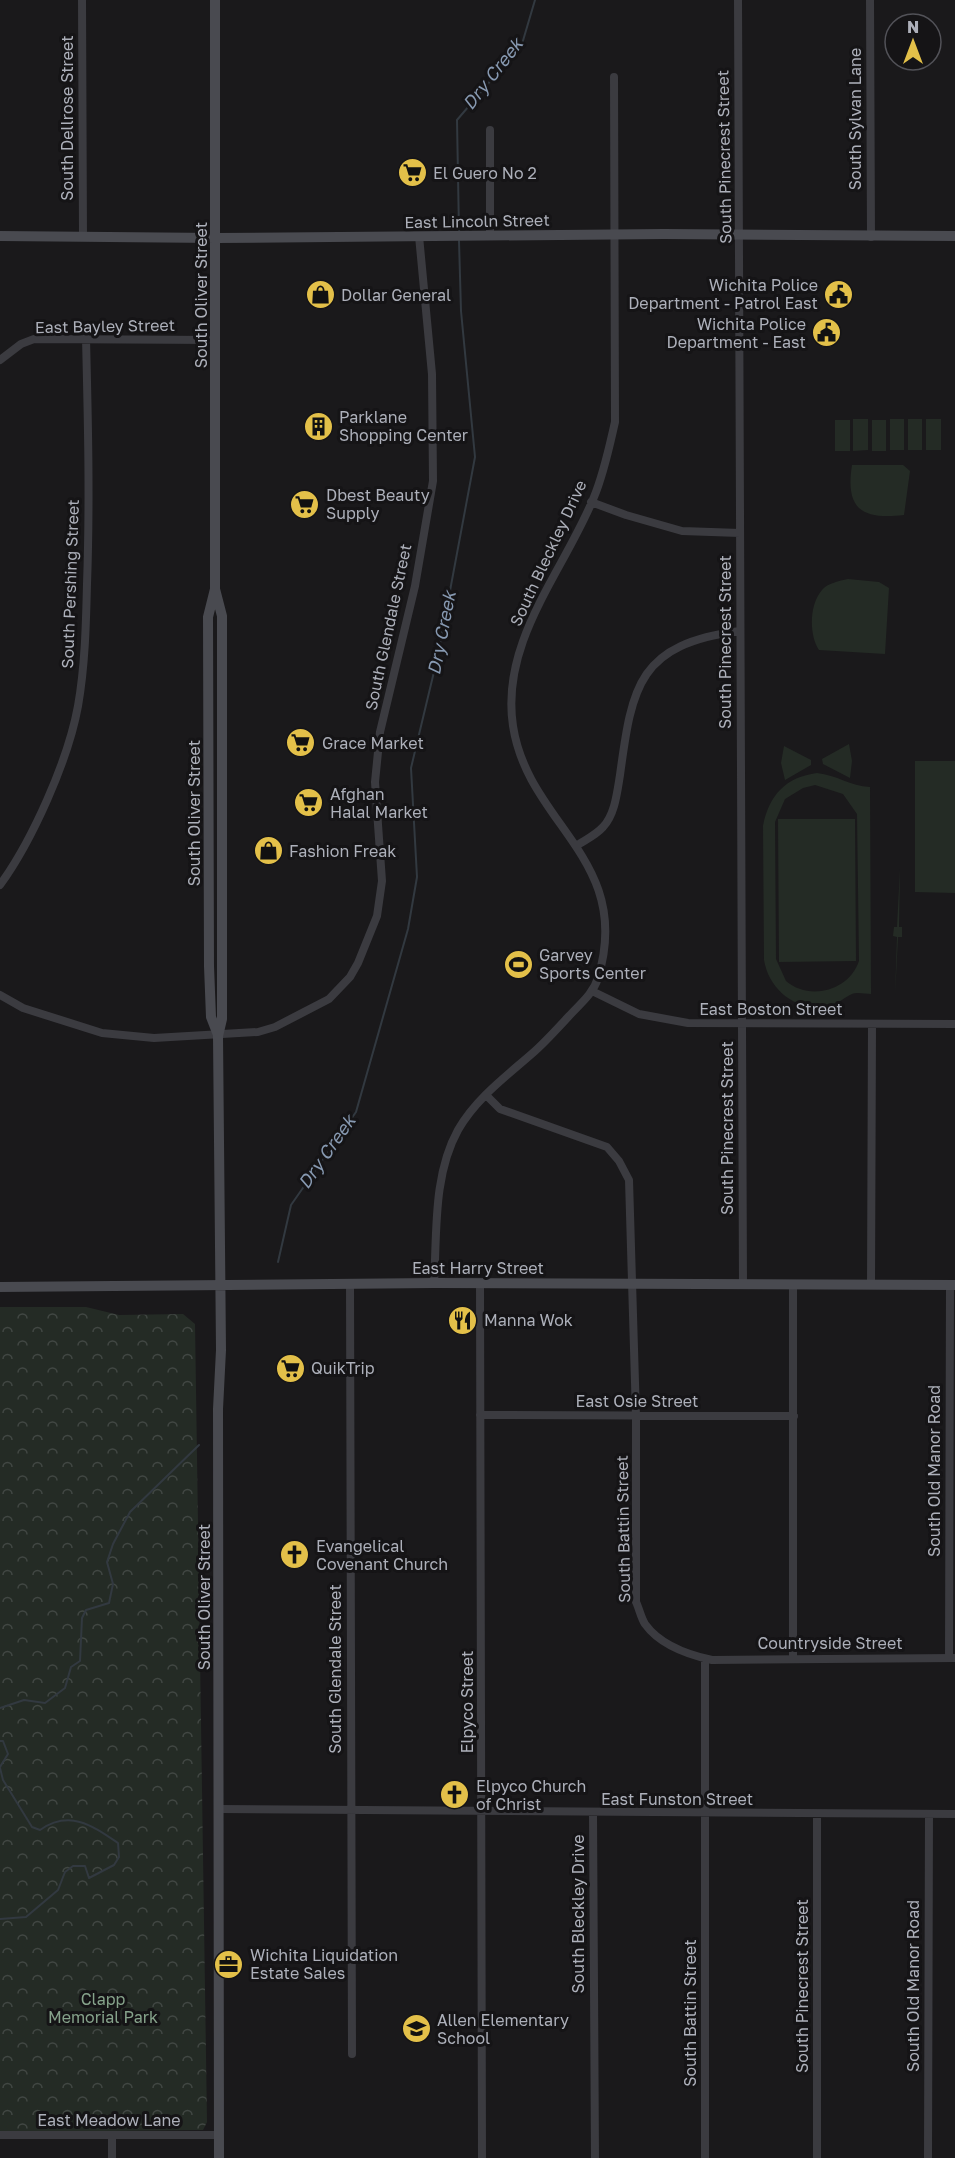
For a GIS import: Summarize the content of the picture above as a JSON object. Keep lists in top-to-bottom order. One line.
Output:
{"streets":{"main road":["East Lincoln Street","South Oliver Street","East Harry Street"],"street":["South Dellrose Street","South Sylvan Lane","South Pinecrest Street","East Bayley Street","South Bleckley Drive","South Pershing Street","South Glendale Street","East Boston Street","East Osie Street","South Old Manor Road","South Battin Street","Countryside Street","Elpyco Street","East Funston Street","East Meadow Lane"]},"crossings":[["South Dellrose Street","East Lincoln Street"],["South Sylvan Lane","East Lincoln Street"],["South Pinecrest Street","East Lincoln Street"],["South Pinecrest Street","East Boston Street"],["South Pinecrest Street","East Harry Street"],["South Pinecrest Street","East Funston Street"],["East Lincoln Street","South Oliver Street"],["East Lincoln Street","South Bleckley Drive"],["East Lincoln Street","South Glendale Street"],["South Oliver Street","East Bayley Street"],["South Oliver Street","South Glendale Street"],["South Oliver Street","East Harry Street"],["South Oliver Street","East Funston Street"],["South Oliver Street","East Meadow Lane"],["East Bayley Street","South Pershing Street"],["South Bleckley Drive","East Boston Street"],["South Bleckley Drive","East Harry Street"],["South Bleckley Drive","South Battin Street"],["South Bleckley Drive","East Funston Street"],["South Glendale Street","East Harry Street"],["South Glendale Street","East Funston Street"],["East Harry Street","South Old Manor Road"],["East Harry Street","South Battin Street"],["East Harry Street","Elpyco Street"],["East Osie Street","South Battin Street"],["East Osie Street","Elpyco Street"],["South Old Manor Road","Countryside Street"],["South Old Manor Road","East Funston Street"],["South Battin Street","Countryside Street"],["South Battin Street","East Funston Street"],["Elpyco Street","East Funston Street"]],"water":["Dry Creek"],"parks":["Clapp Memorial Park"],"places":{"supermarket":["El Guero No 2","Dbest Beauty Supply","Grace Market","Afghan Halal Market","QuikTrip"],"public building":["Wichita Police Department - Patrol East","Wichita Police Department - East"],"shop":["Dollar General","Fashion Freak"],"building":["Parklane Shopping Center"],"sports":["Garvey Sports Center"],"restaurant":["Manna Wok"],"church":["Evangelical Covenant Church","Elpyco Church of Christ"],"office":["Wichita Liquidation Estate Sales"],"school or university":["Allen Elementary School"]},"north":"top"}
